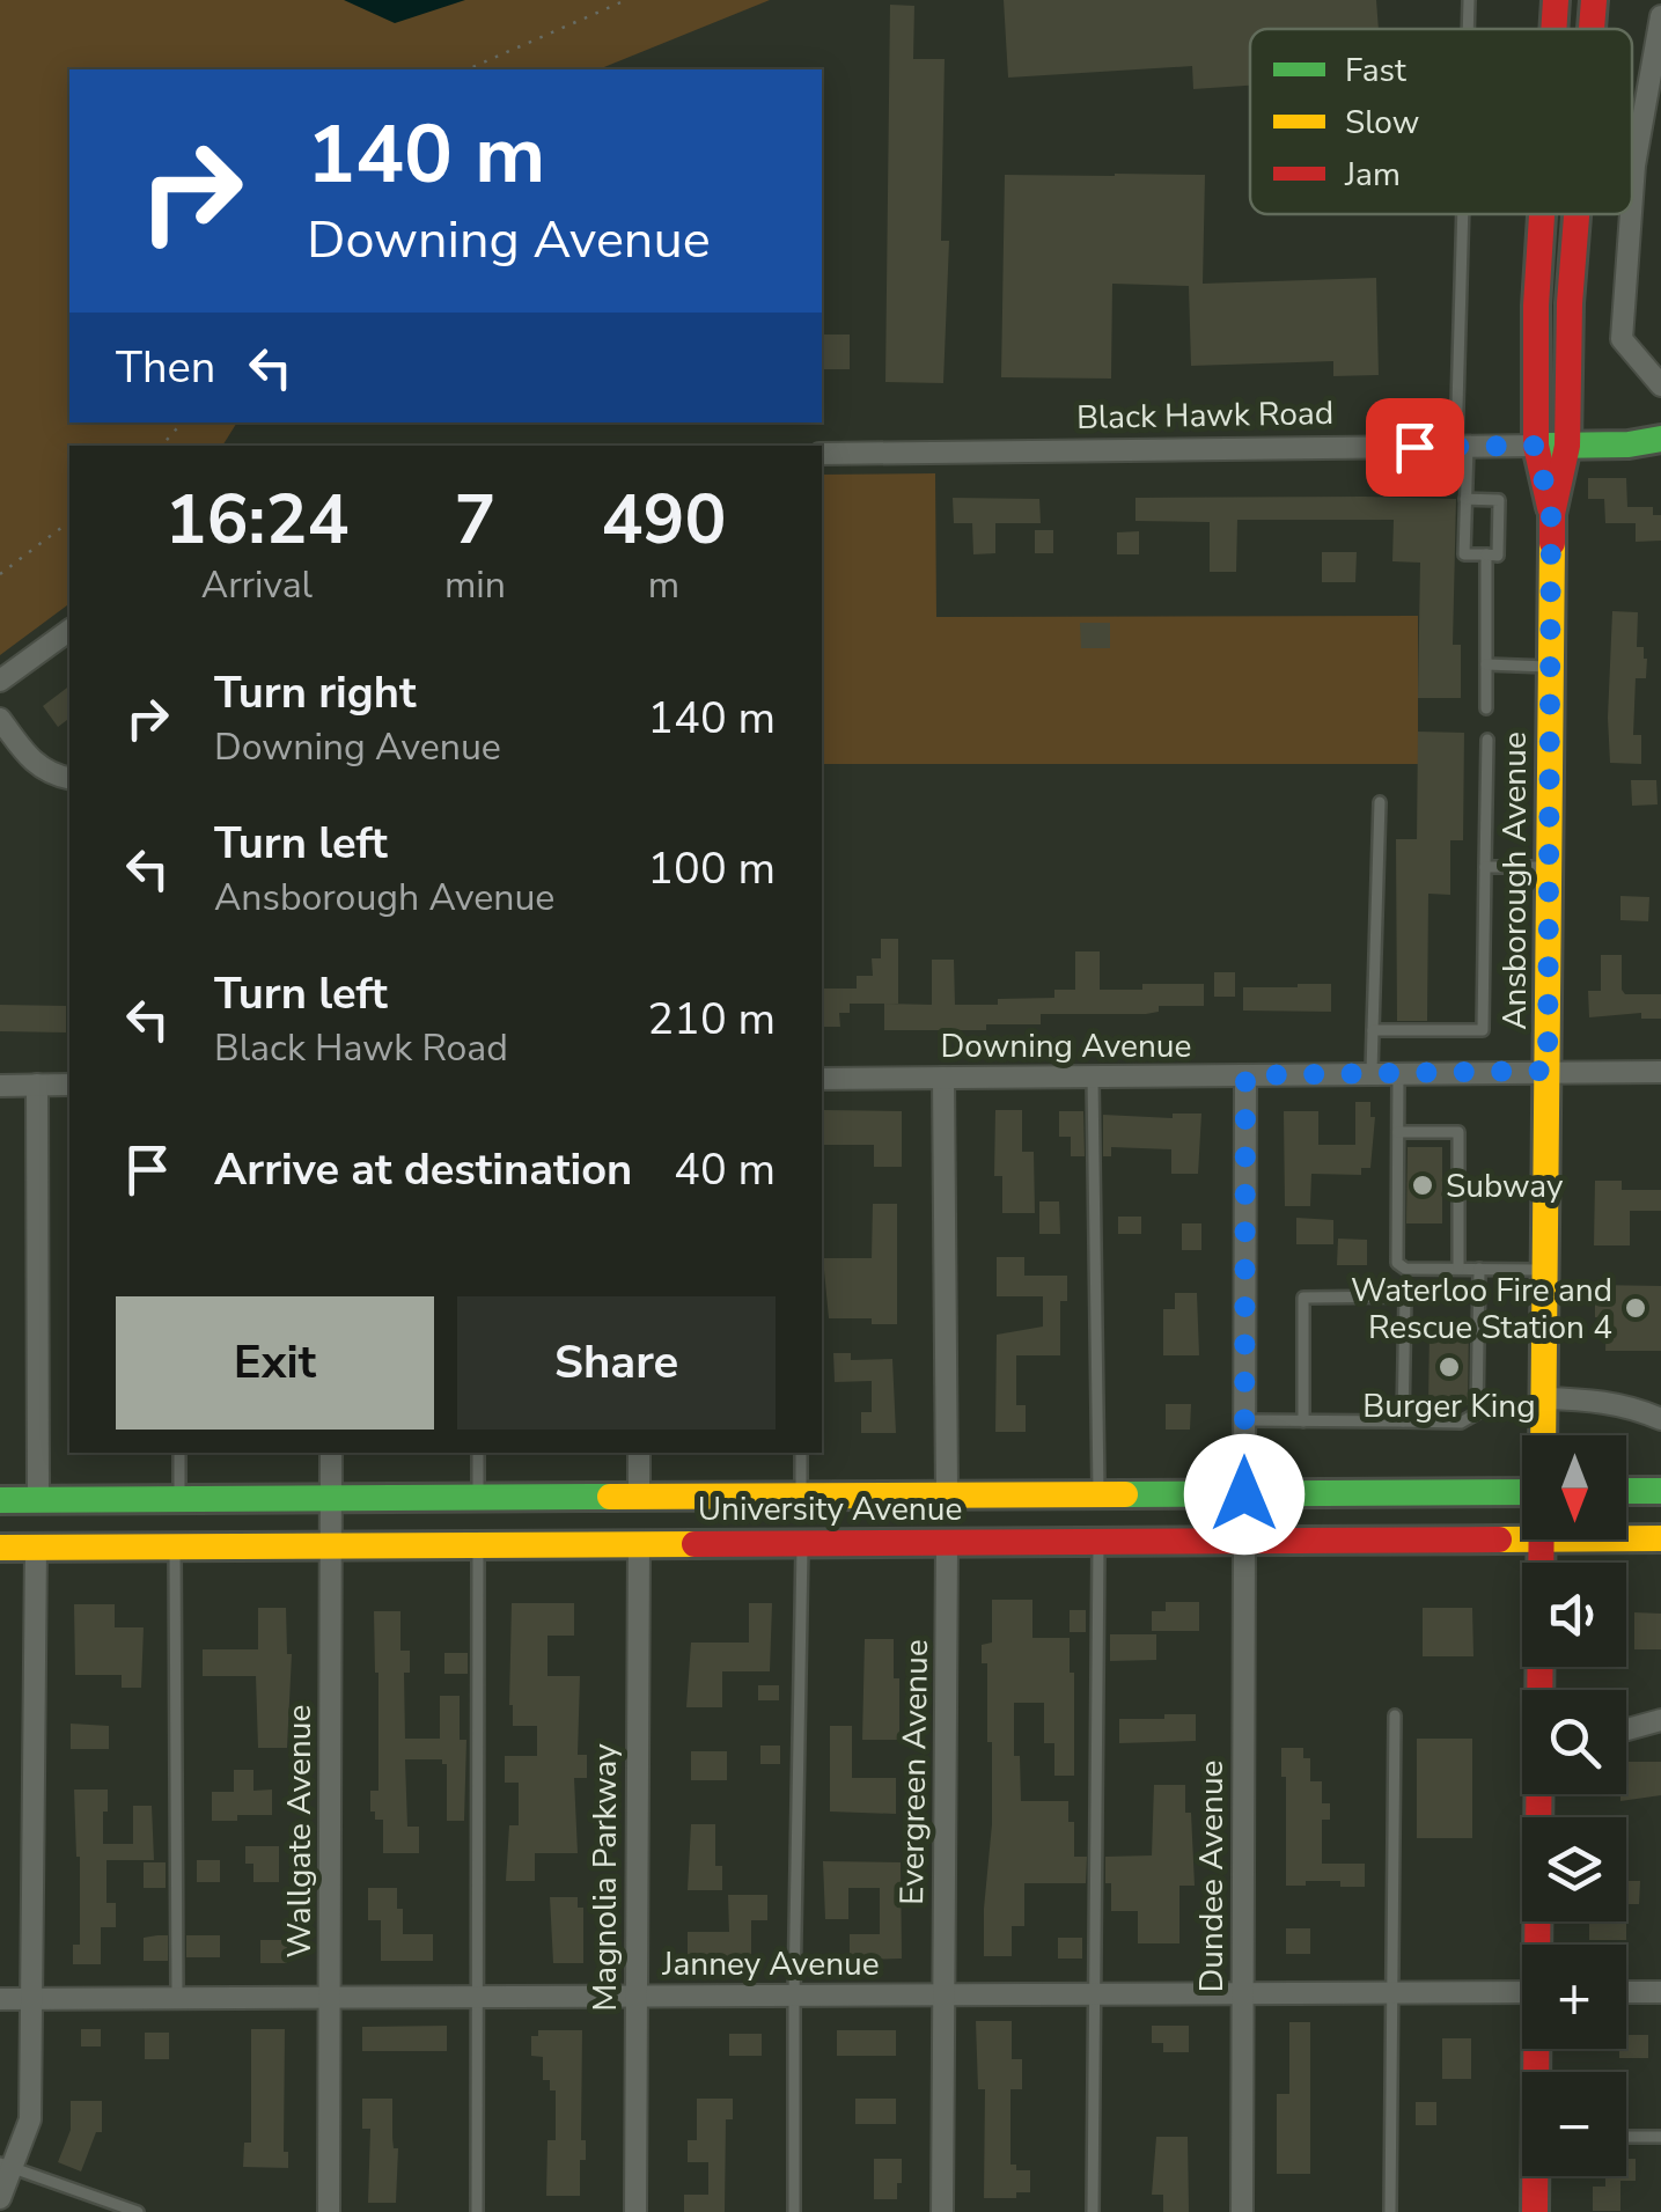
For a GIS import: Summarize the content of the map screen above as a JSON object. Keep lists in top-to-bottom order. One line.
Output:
{"streets":{"main road":["Black Hawk Road","Ansborough Avenue","University Avenue"],"street":["Downing Avenue","Evergreen Avenue","Wallgate Avenue","Dundee Avenue","Magnolia Parkway","Janney Avenue"]},"crossings":[["Black Hawk Road","Ansborough Avenue"],["Ansborough Avenue","Downing Avenue"],["University Avenue","Evergreen Avenue"],["University Avenue","Wallgate Avenue"],["University Avenue","Dundee Avenue"],["University Avenue","Magnolia Parkway"],["Evergreen Avenue","Janney Avenue"],["Wallgate Avenue","Janney Avenue"],["Dundee Avenue","Janney Avenue"],["Magnolia Parkway","Janney Avenue"]],"places":["Subway","Waterloo Fire and Rescue Station 4","Burger King"],"legend":["Fast","Slow","Jam"],"north":"bottom","page":{"turn":["140 m","Downing Avenue"],"then":"Then","eta":["16:24","Arrival","7","min","490","m"],"list":[{"name":"Turn right","note":"Downing Avenue","value":"140 m"},{"name":"Turn left","note":"Ansborough Avenue","value":"100 m"},{"name":"Turn left","note":"Black Hawk Road","value":"210 m"},{"name":"Arrive at destination","value":"40 m"}],"buttons":["Exit","Share"],"map_buttons":["+","−"]}}
